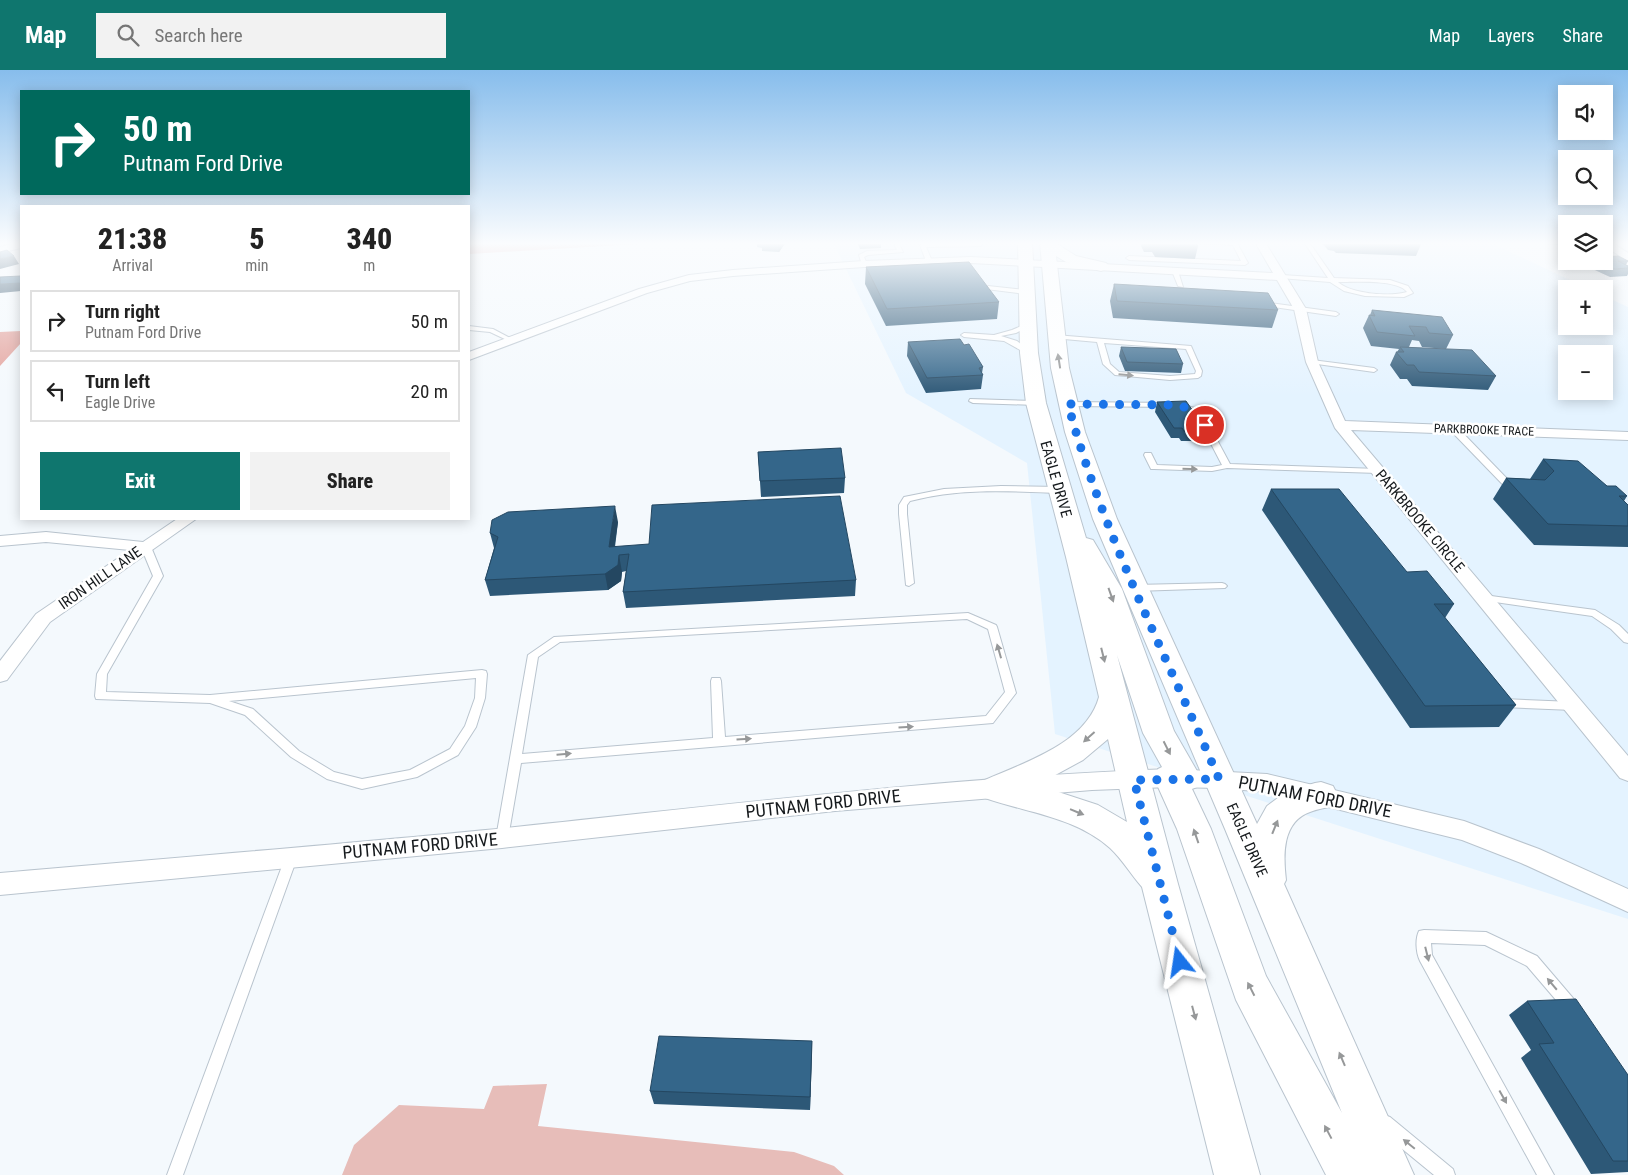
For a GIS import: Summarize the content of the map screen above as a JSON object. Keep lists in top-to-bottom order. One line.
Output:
{"streets":{"street":["PARKBROOKE TRACE","EAGLE DRIVE","PARKBROOKE CIRCLE","IRON HILL LANE","PUTNAM FORD DRIVE"]},"crossings":[["PARKBROOKE TRACE","PARKBROOKE CIRCLE"],["EAGLE DRIVE","PUTNAM FORD DRIVE"]],"page":{"header":"Map","search":"Search here","nav":["Map","Layers","Share"],"map_buttons":["+","−"],"turn":["50 m","Putnam Ford Drive"],"eta":["21:38","Arrival","5","min","340","m"],"list":[{"name":"Turn right","note":"Putnam Ford Drive","value":"50 m"},{"name":"Turn left","note":"Eagle Drive","value":"20 m"}],"buttons":["Exit","Share"]}}
